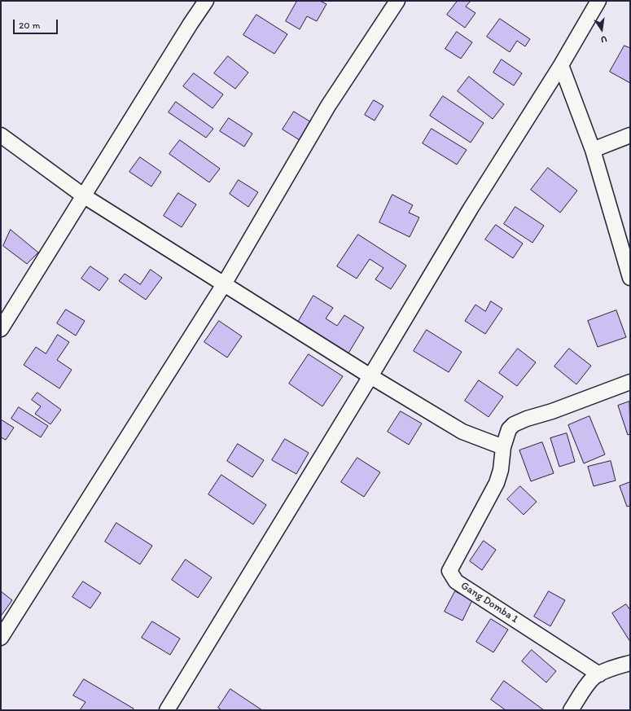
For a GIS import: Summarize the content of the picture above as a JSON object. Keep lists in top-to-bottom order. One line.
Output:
{"streets":{"street":["Gang Domba 1"]},"scale_bar":"20 m","north":"bottom"}
